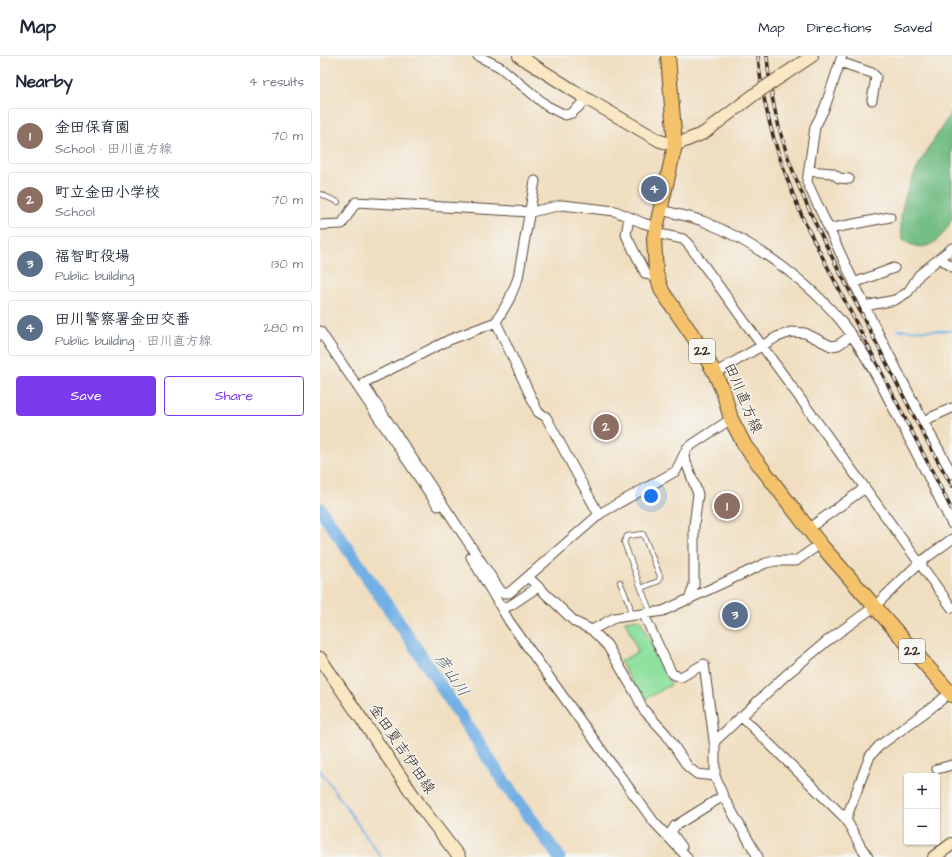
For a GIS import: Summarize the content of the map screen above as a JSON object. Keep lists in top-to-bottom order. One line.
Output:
{"streets":{"main road":["22","田川直方線","金田夏吉伊田線"]},"water":["彦山川"],"page":{"header":"Map","nav":["Map","Directions","Saved"],"heading":["Nearby","4 results"],"list":[{"mark":"1","name":"金田保育園","note":"School · 田川直方線","value":"70 m"},{"mark":"2","name":"町立金田小学校","note":"School","value":"70 m"},{"mark":"3","name":"福智町役場","note":"Public building","value":"130 m"},{"mark":"4","name":"田川警察署金田交番","note":"Public building · 田川直方線","value":"280 m"}],"pins":["4","2","1","3"],"buttons":["Save","Share"],"map_buttons":["+","−"]}}
